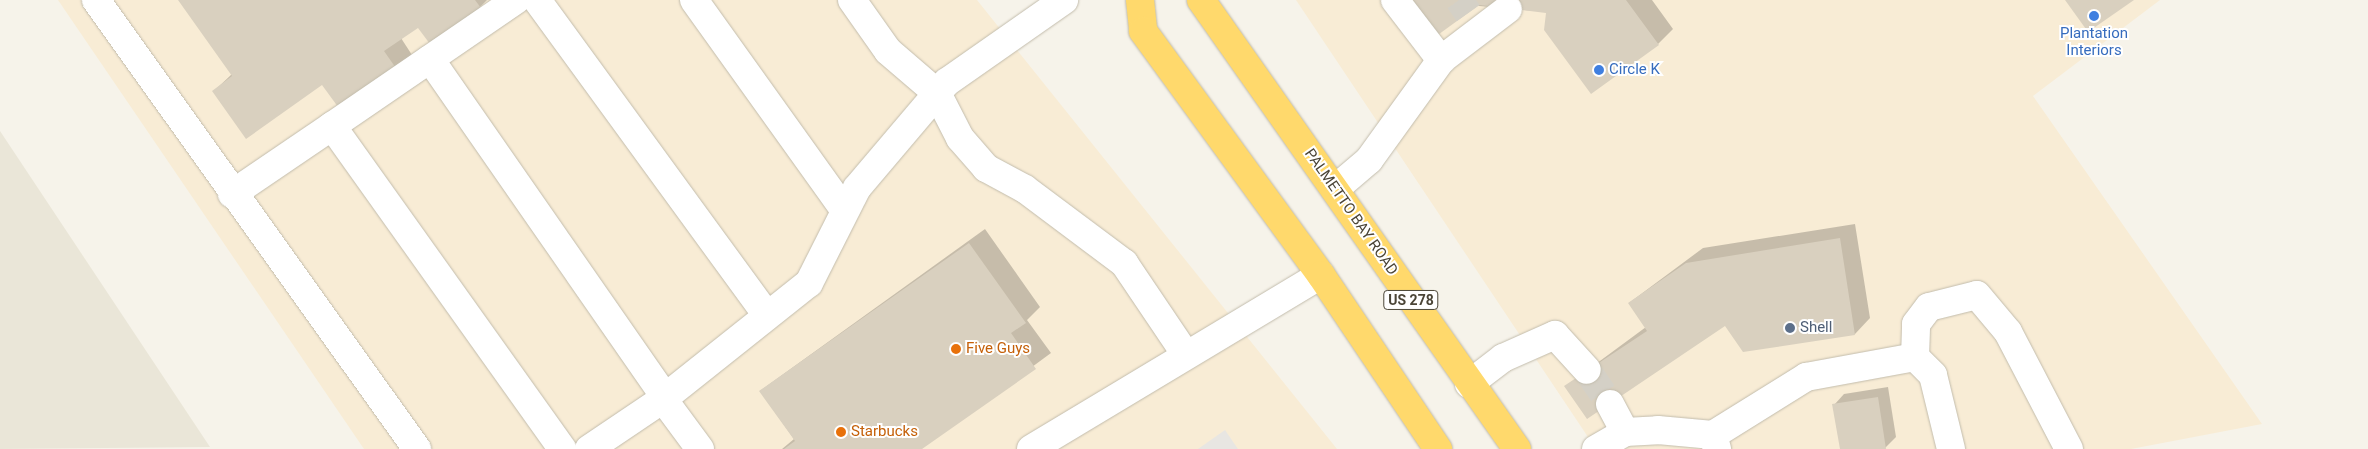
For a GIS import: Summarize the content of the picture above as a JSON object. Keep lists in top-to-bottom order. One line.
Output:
{"streets":{"highway":["PALMETTO BAY ROAD","US 278"]},"places":["Plantation Interiors","Circle K","Shell","Five Guys","Starbucks"]}
